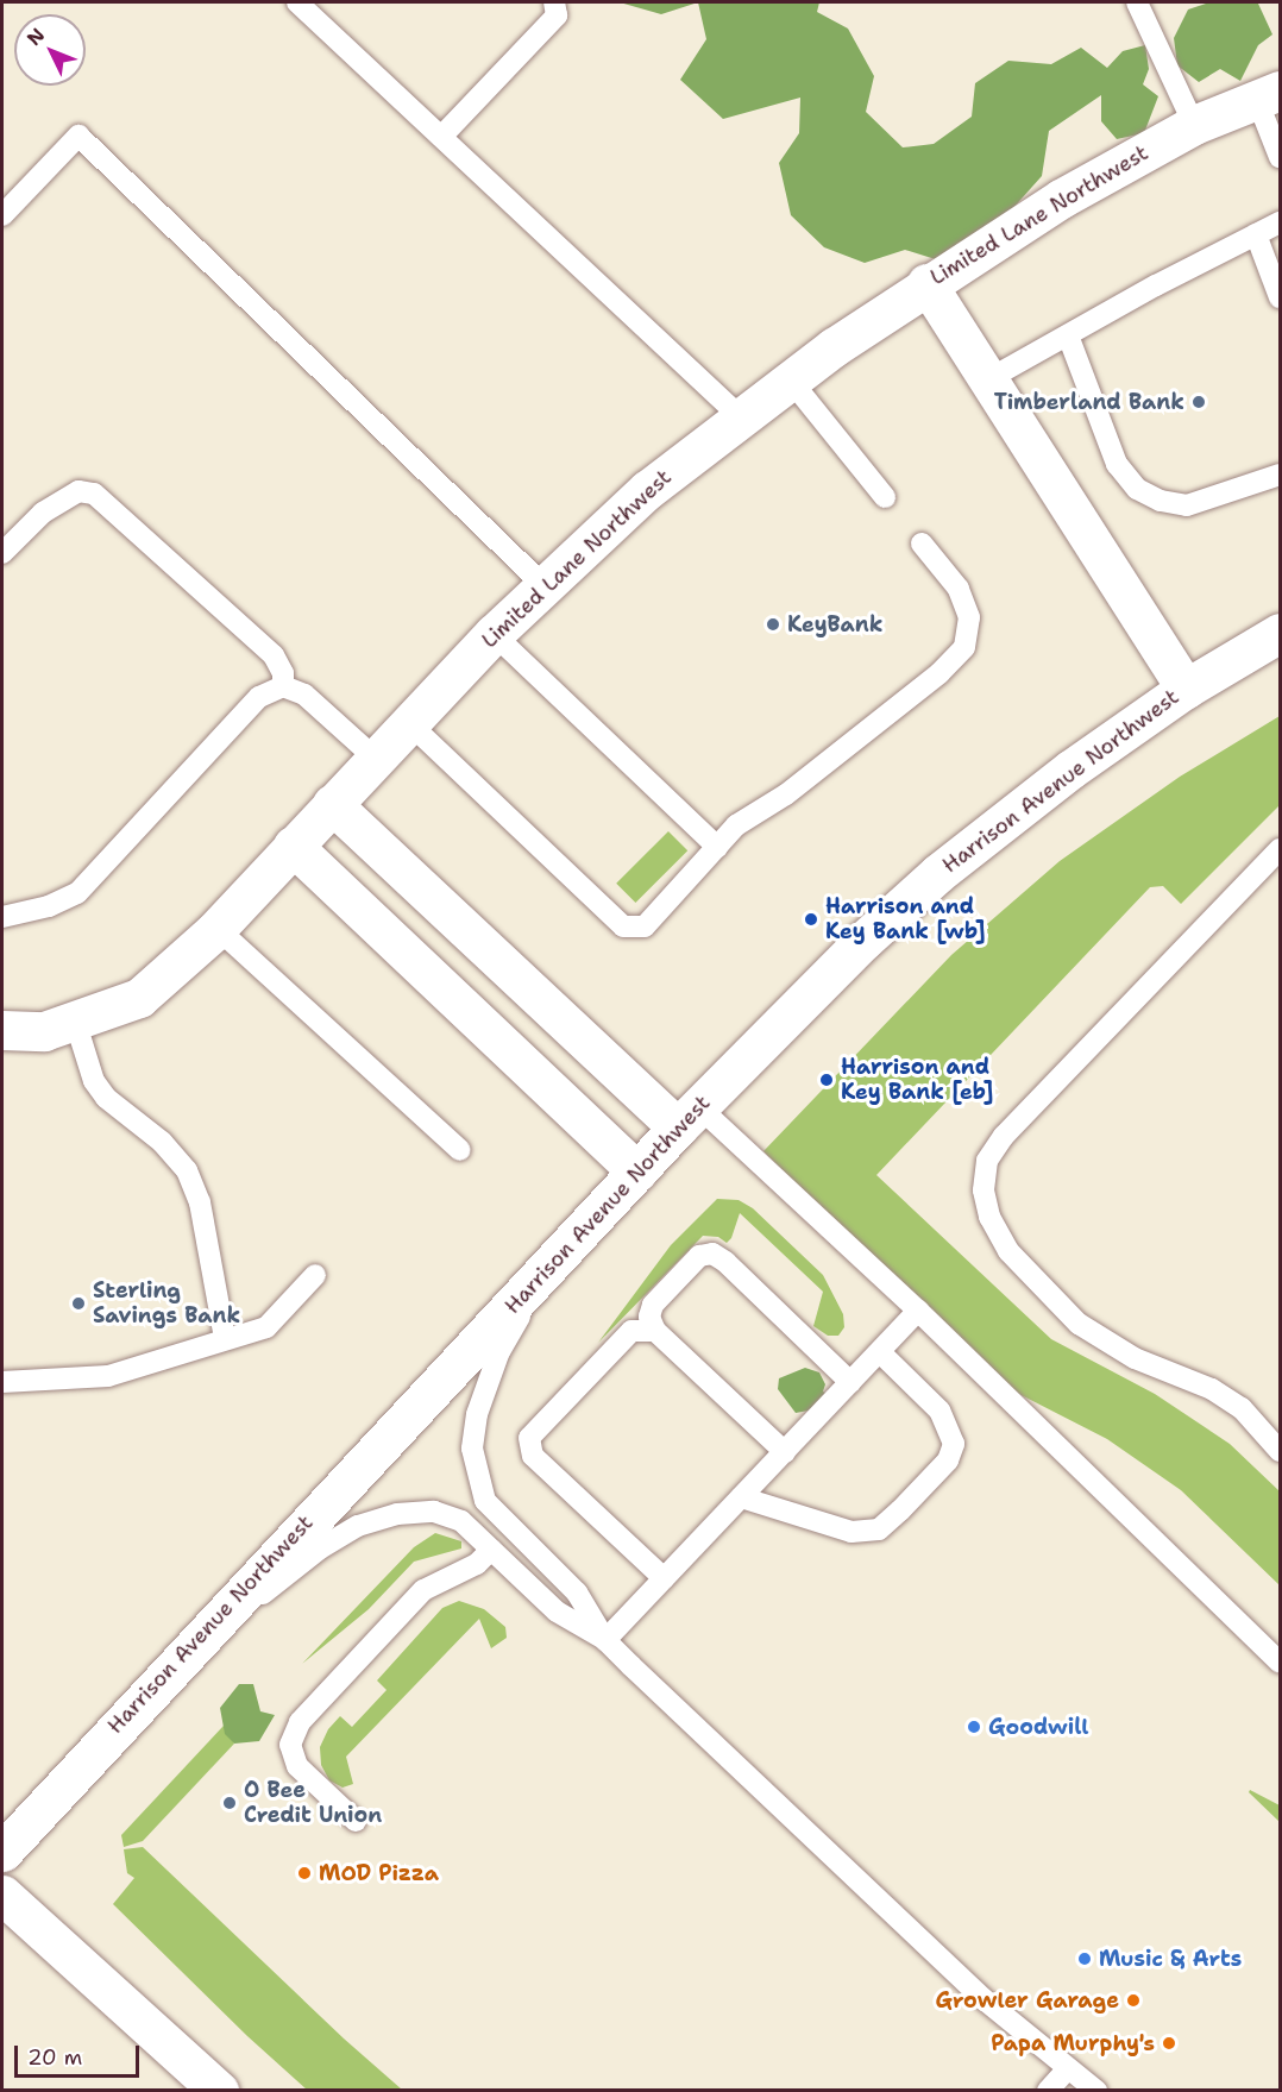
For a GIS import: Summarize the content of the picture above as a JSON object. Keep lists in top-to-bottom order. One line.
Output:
{"streets":{"street":["Limited Lane Northwest","Harrison Avenue Northwest"]},"places":["Timberland Bank","KeyBank","Harrison and Key Bank [wb]","Harrison and Key Bank [eb]","Sterling Savings Bank","Goodwill","O Bee Credit Union","MOD Pizza","Music & Arts","Growler Garage","Papa Murphy's"],"scale_bar":"20 m","north":"top left"}
